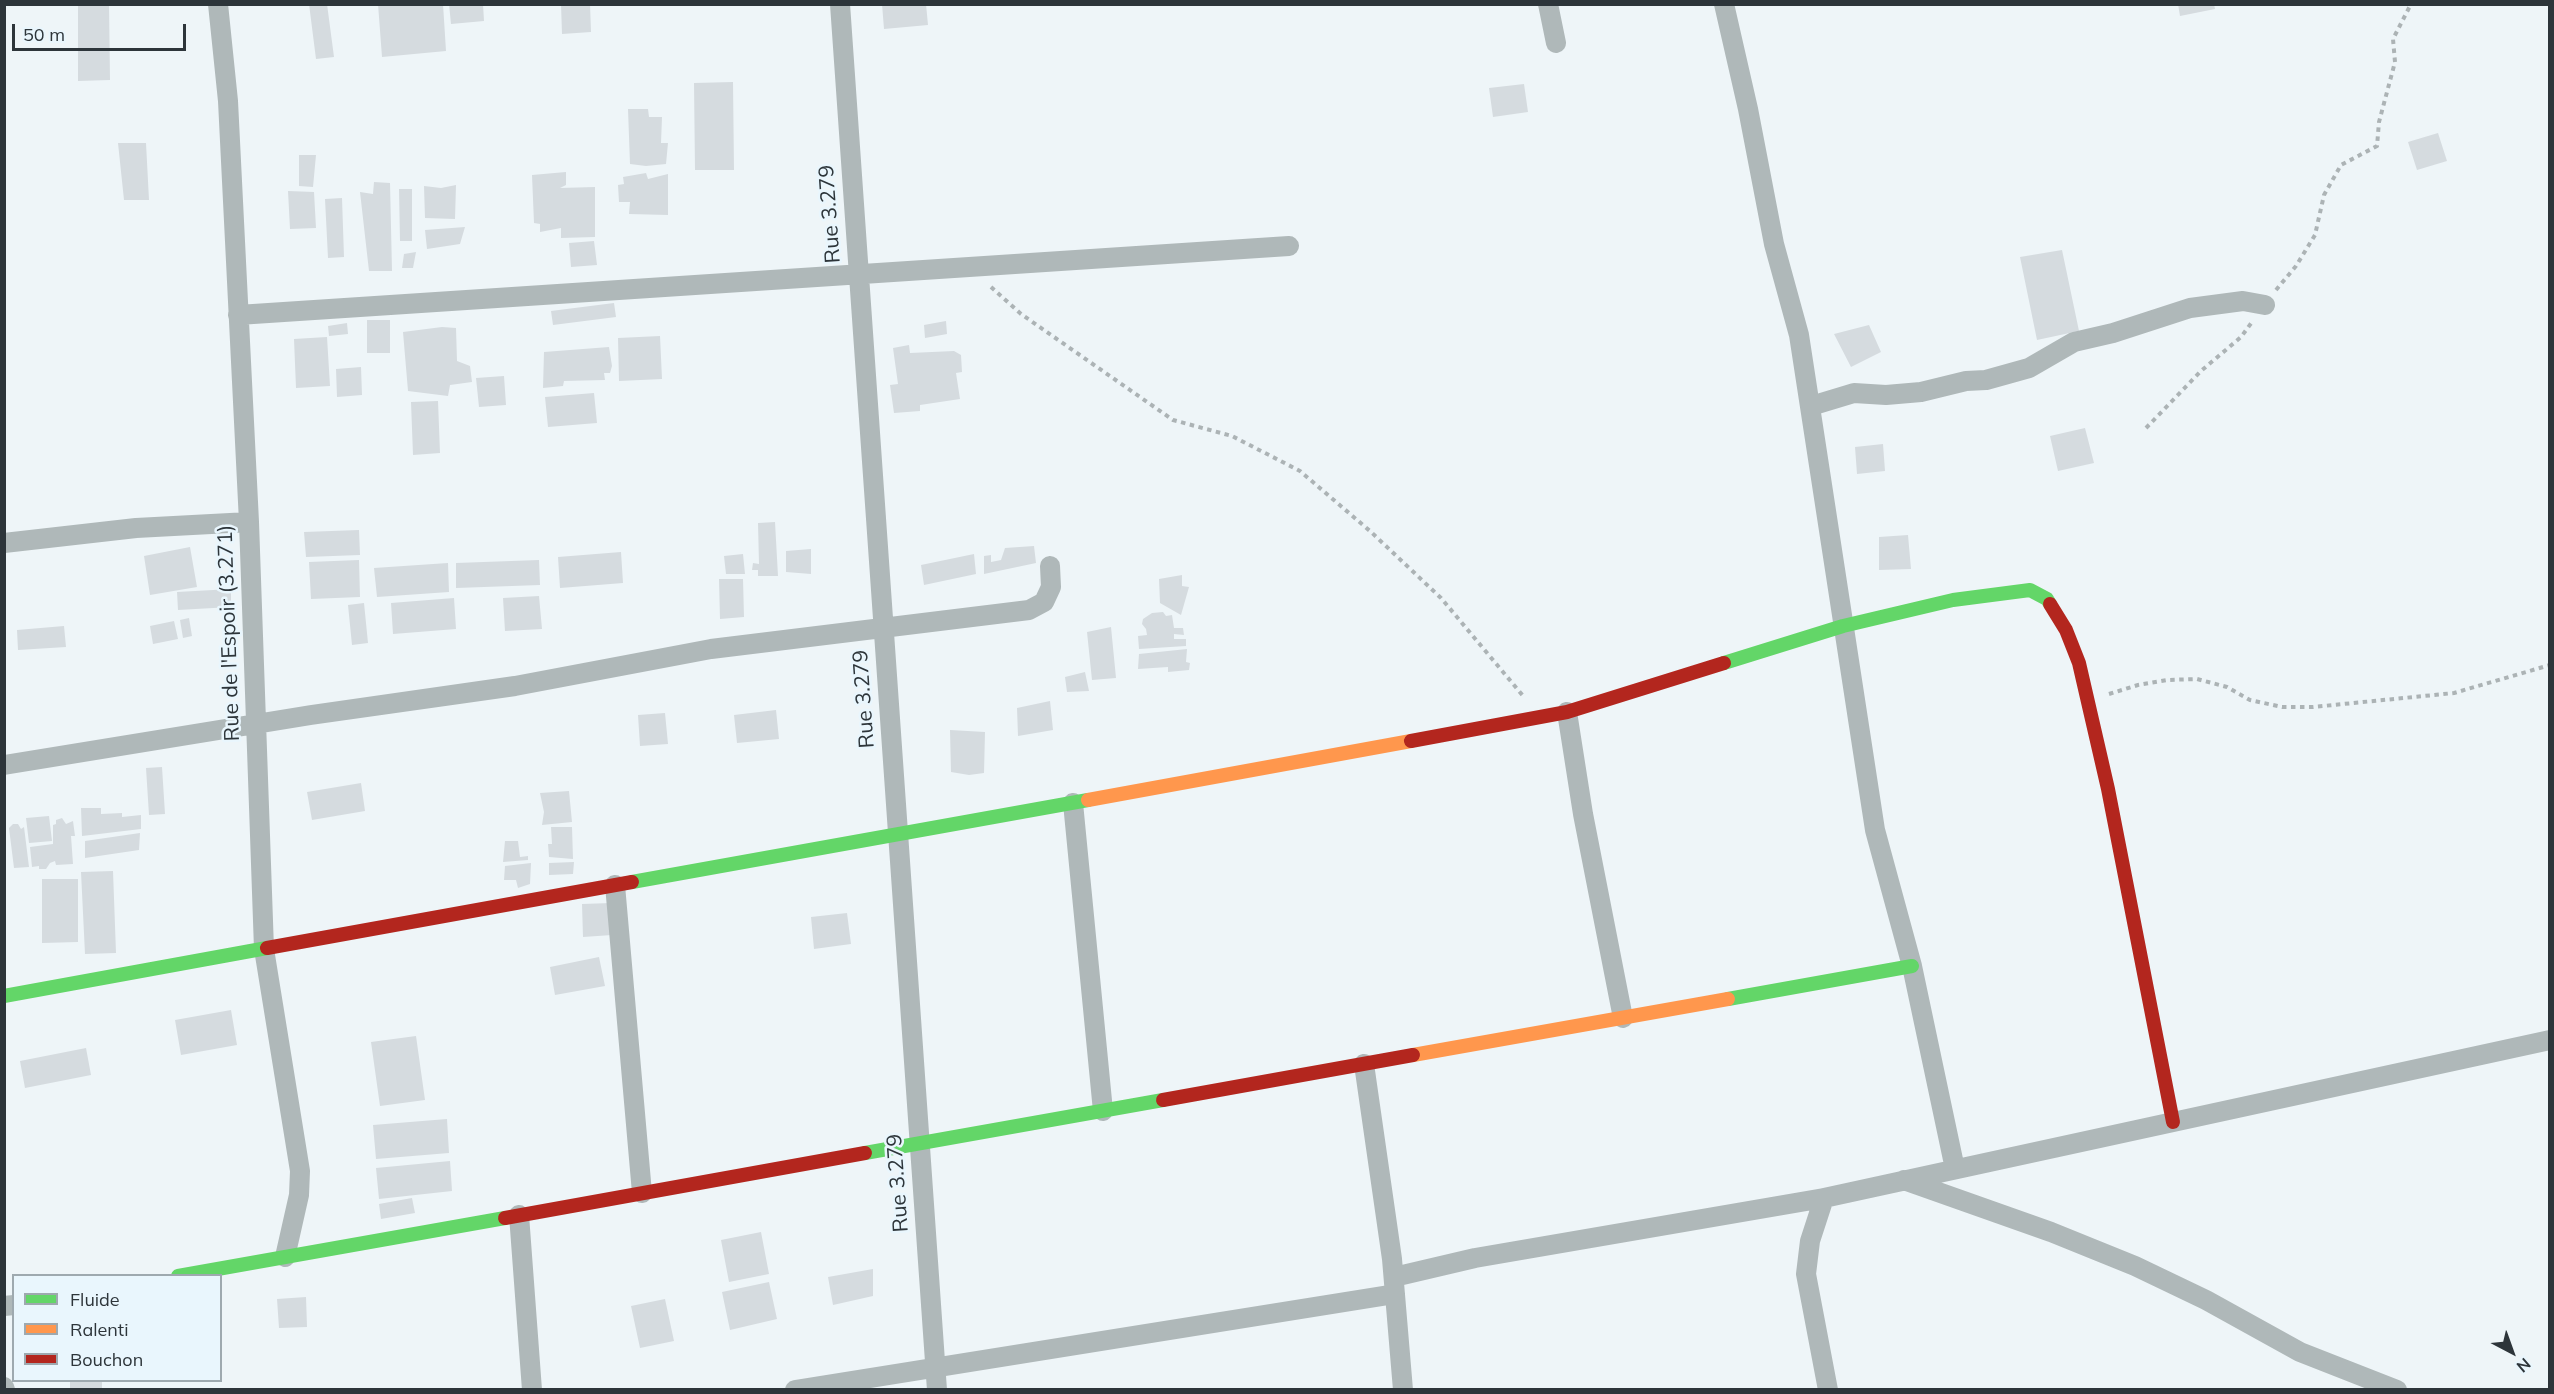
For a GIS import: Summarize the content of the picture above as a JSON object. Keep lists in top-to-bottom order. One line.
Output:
{"streets":{"street":["Rue 3.279","Rue de l'Espoir (3.271)"]},"legend":["Fluide","Ralenti","Bouchon"],"scale_bar":"50 m","north":"bottom right"}
